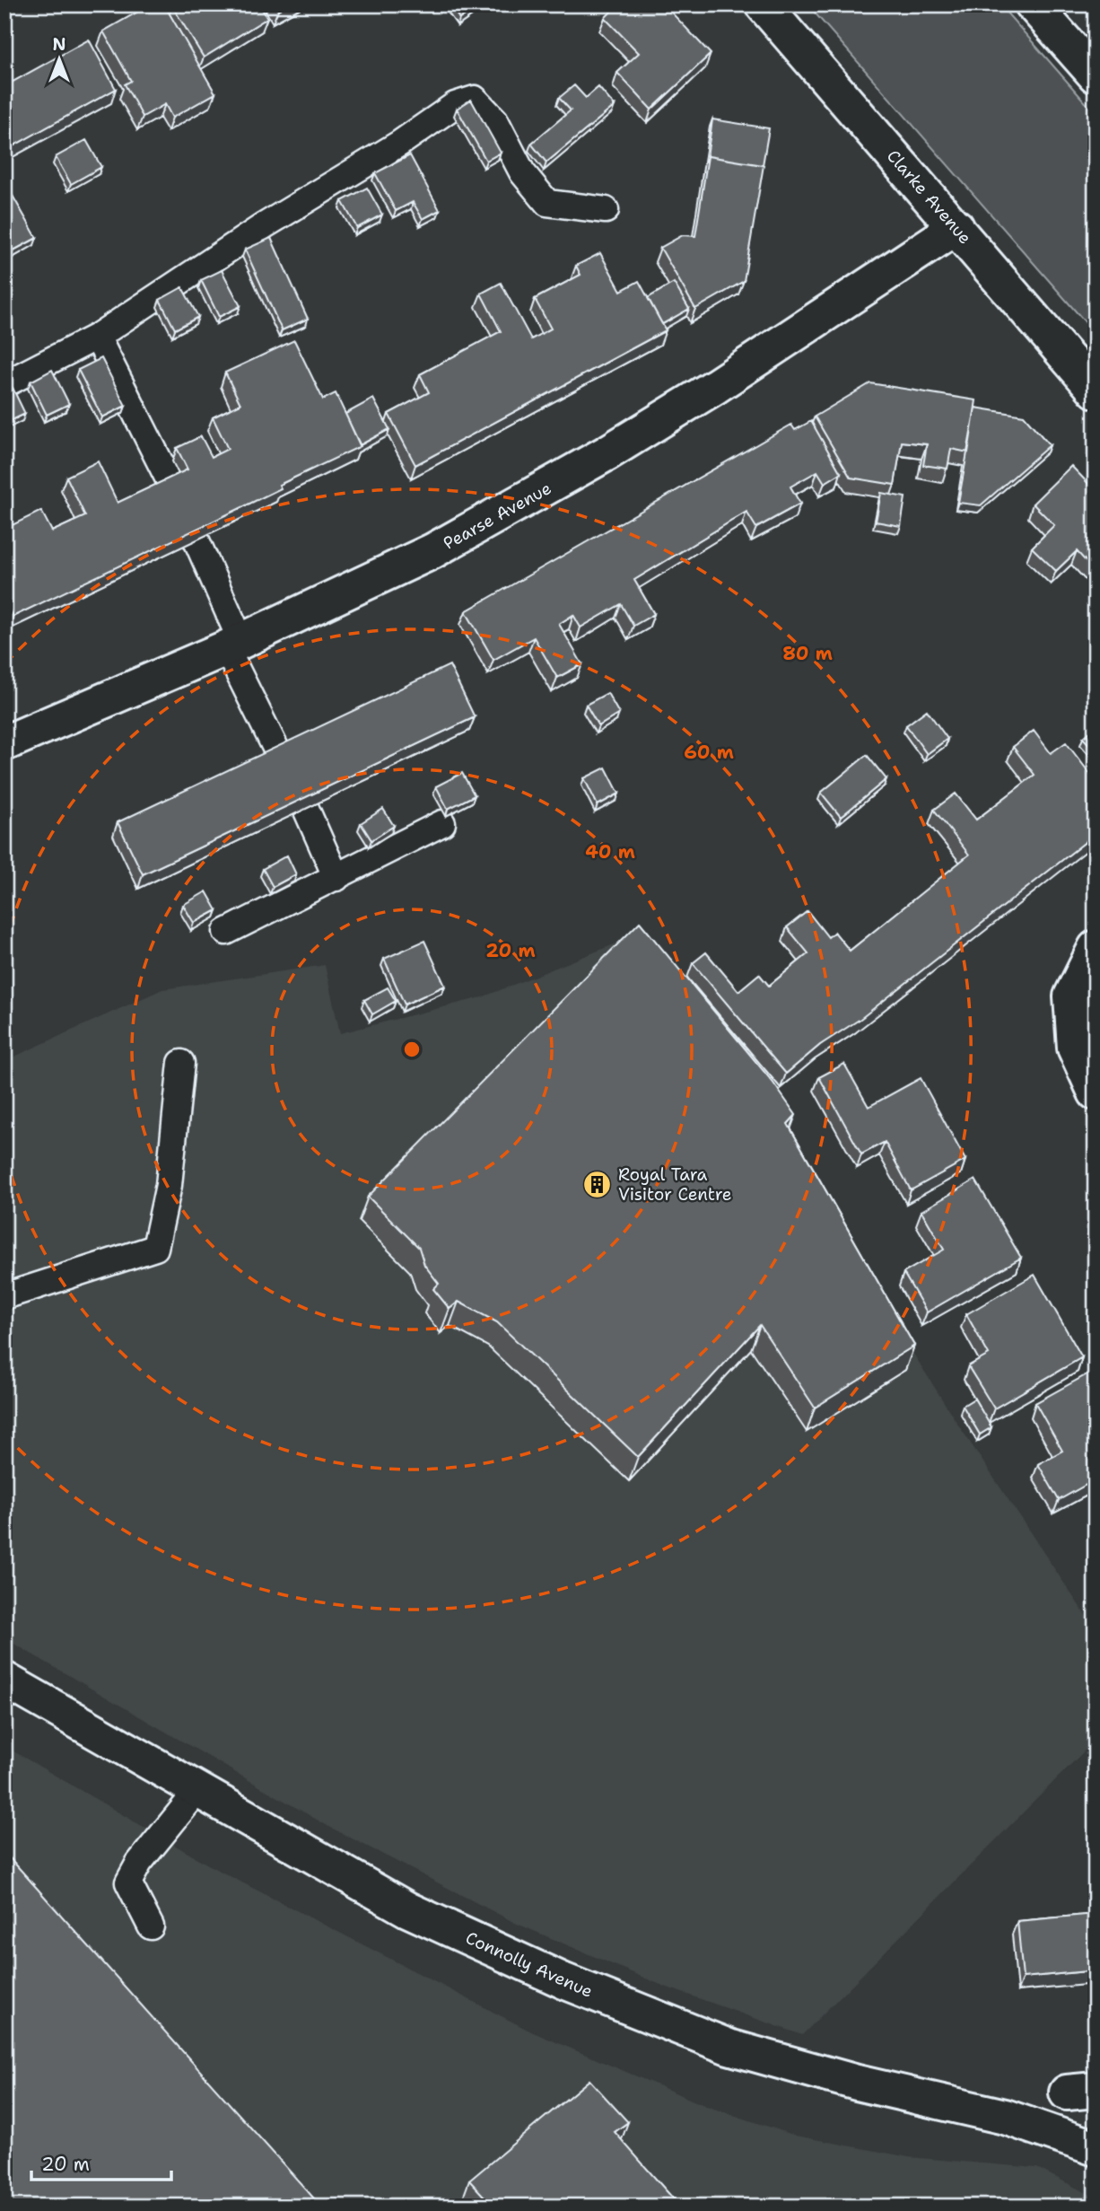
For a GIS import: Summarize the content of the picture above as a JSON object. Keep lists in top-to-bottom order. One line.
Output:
{"streets":{"street":["Clarke Avenue","Pearse Avenue","Connolly Avenue"]},"crossings":[["Clarke Avenue","Pearse Avenue"]],"places":{"building":["Royal Tara Visitor Centre"]},"scale_bar":"20 m","north":"top","rings":["80 m","60 m","40 m","20 m"]}
